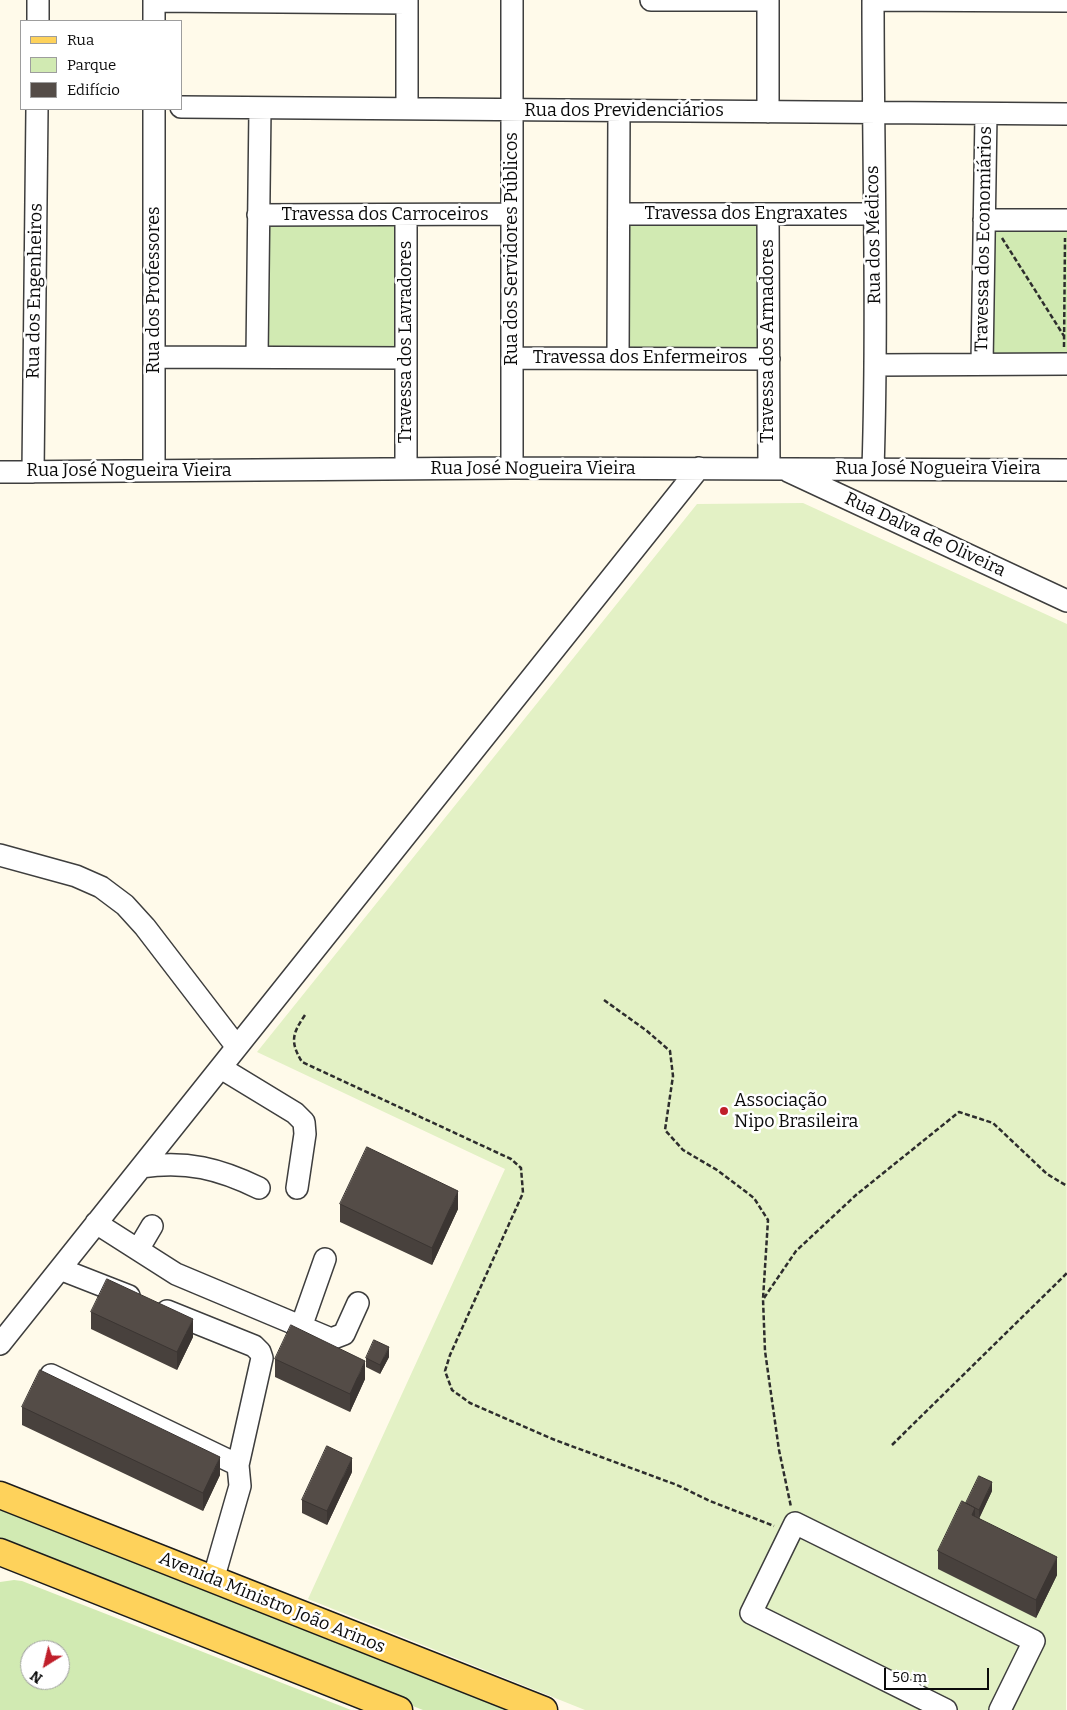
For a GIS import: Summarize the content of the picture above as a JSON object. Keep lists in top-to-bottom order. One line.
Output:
{"streets":{"main road":["Avenida Ministro João Arinos"],"street":["Rua dos Previdenciários","Travessa dos Engraxates","Travessa dos Carroceiros","Rua dos Médicos","Travessa dos Economiários","Rua dos Servidores Públicos","Rua dos Professores","Rua dos Engenheiros","Travessa dos Armadores","Travessa dos Lavradores","Travessa dos Enfermeiros","Rua José Nogueira Vieira","Rua Dalva de Oliveira"]},"crossings":[["Rua dos Previdenciários","Rua dos Médicos"],["Rua dos Previdenciários","Travessa dos Economiários"],["Rua dos Previdenciários","Rua dos Servidores Públicos"],["Travessa dos Engraxates","Rua dos Médicos"],["Travessa dos Engraxates","Travessa dos Armadores"],["Travessa dos Carroceiros","Rua dos Servidores Públicos"],["Travessa dos Carroceiros","Travessa dos Lavradores"],["Rua dos Médicos","Rua José Nogueira Vieira"],["Rua dos Servidores Públicos","Travessa dos Enfermeiros"],["Rua dos Servidores Públicos","Rua José Nogueira Vieira"],["Rua dos Professores","Rua José Nogueira Vieira"],["Rua dos Engenheiros","Rua José Nogueira Vieira"],["Travessa dos Armadores","Travessa dos Enfermeiros"],["Travessa dos Armadores","Rua José Nogueira Vieira"],["Travessa dos Armadores","Rua Dalva de Oliveira"],["Travessa dos Lavradores","Rua José Nogueira Vieira"],["Rua José Nogueira Vieira","Rua Dalva de Oliveira"]],"places":["Associação Nipo Brasileira"],"legend":["Rua","Parque","Edifício"],"scale_bar":"50 m","north":"bottom left"}
